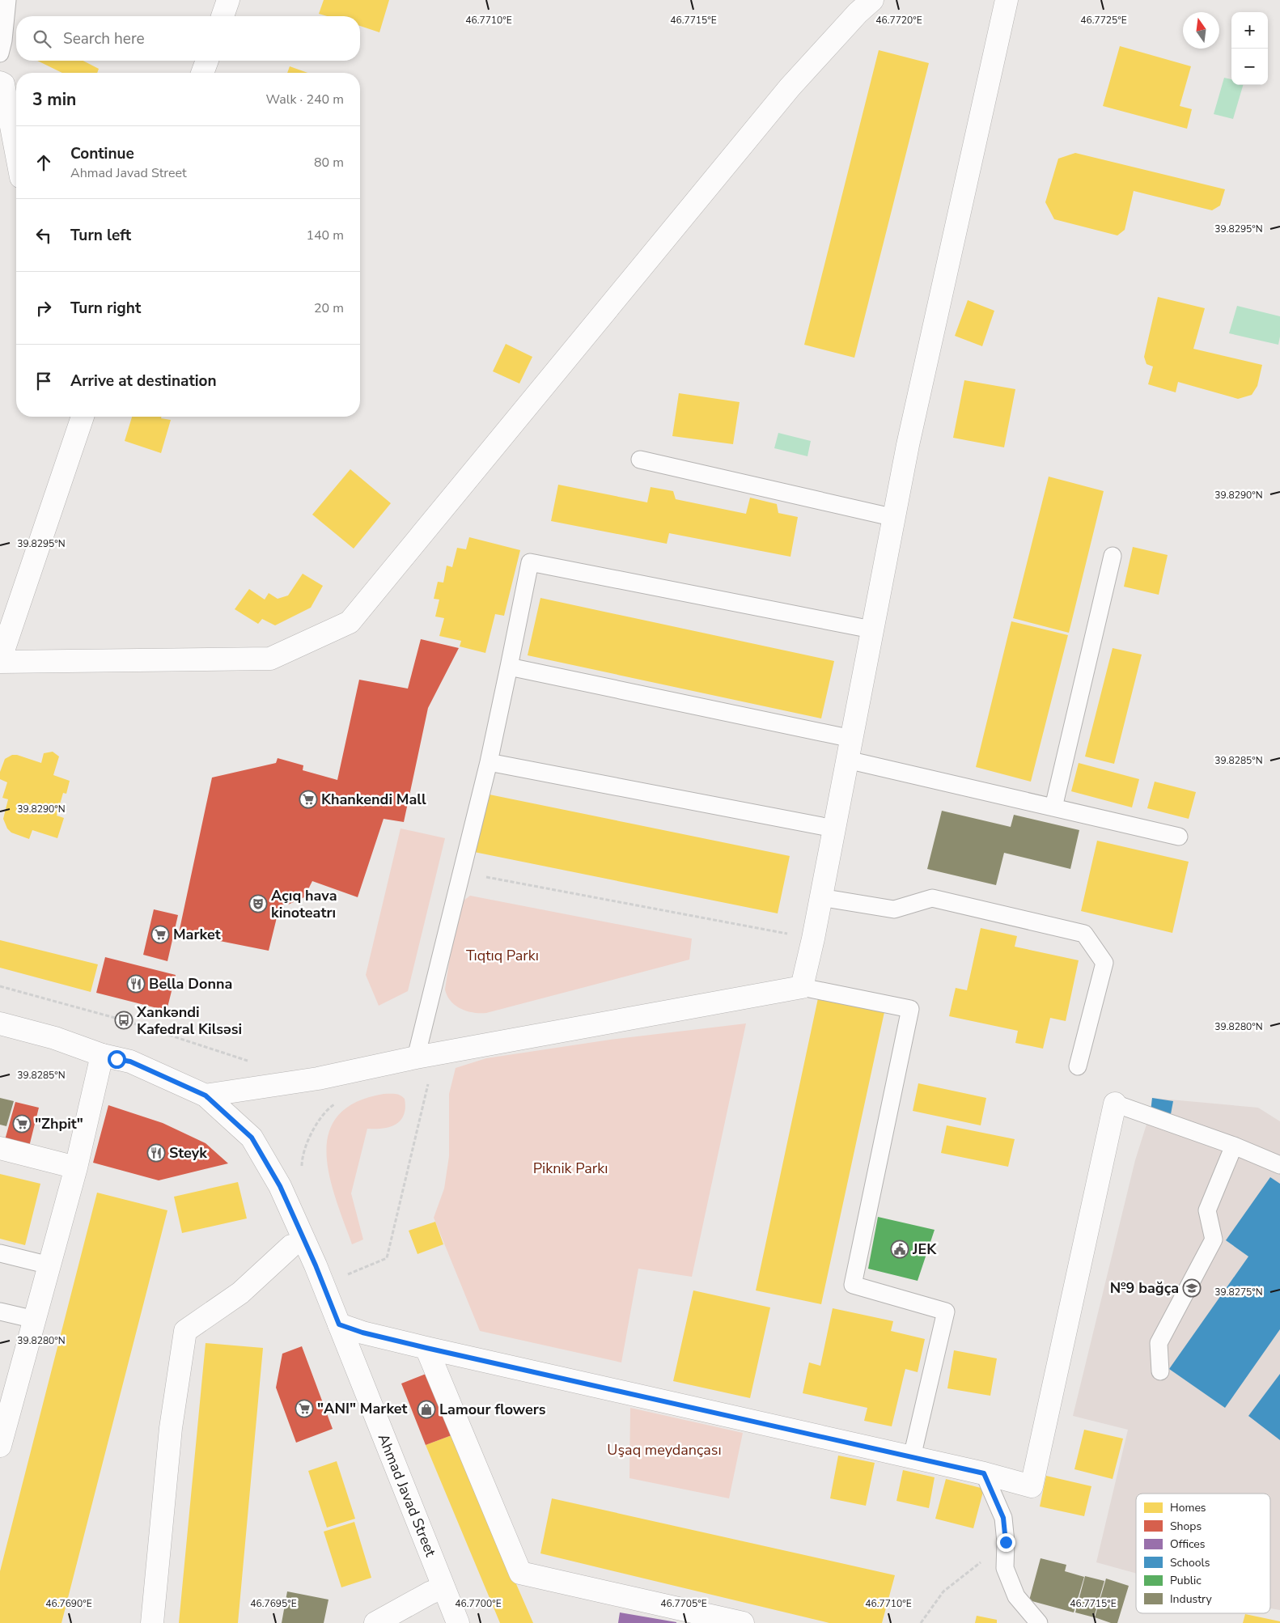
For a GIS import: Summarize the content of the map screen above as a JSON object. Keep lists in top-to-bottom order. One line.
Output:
{"streets":{"street":["Ahmad Javad Street"]},"parks":["Tıqtıq Parkı","Piknik Parkı","Uşaq meydançası"],"places":{"supermarket":["Khankendi Mall","Market","\"Zhpit\"","\"ANI\" Market"],"theatre":["Açıq hava kinoteatrı"],"restaurant":["Bella Donna","Steyk"],"bus stop":["Xankəndi Kafedral Kilsəsi"],"public building":["JEK"],"school or university":["№9 bağça"],"shop":["Lamour flowers"]},"legend":["Homes","Shops","Offices","Schools","Public","Industry"],"north":"top","page":{"map_buttons":["+","−"],"search":"Search here","heading":["3 min","Walk · 240 m"],"list":[["Continue","Ahmad Javad Street","80 m"],["Turn left","140 m"],["Turn right","20 m"],"Arrive at destination"]},"coordinates":["46.7710°E","46.7715°E","46.7720°E","46.7725°E","39.8295°N","39.8290°N","39.8285°N","39.8280°N","39.8275°N","46.7690°E","46.7695°E","46.7700°E","46.7705°E"]}
